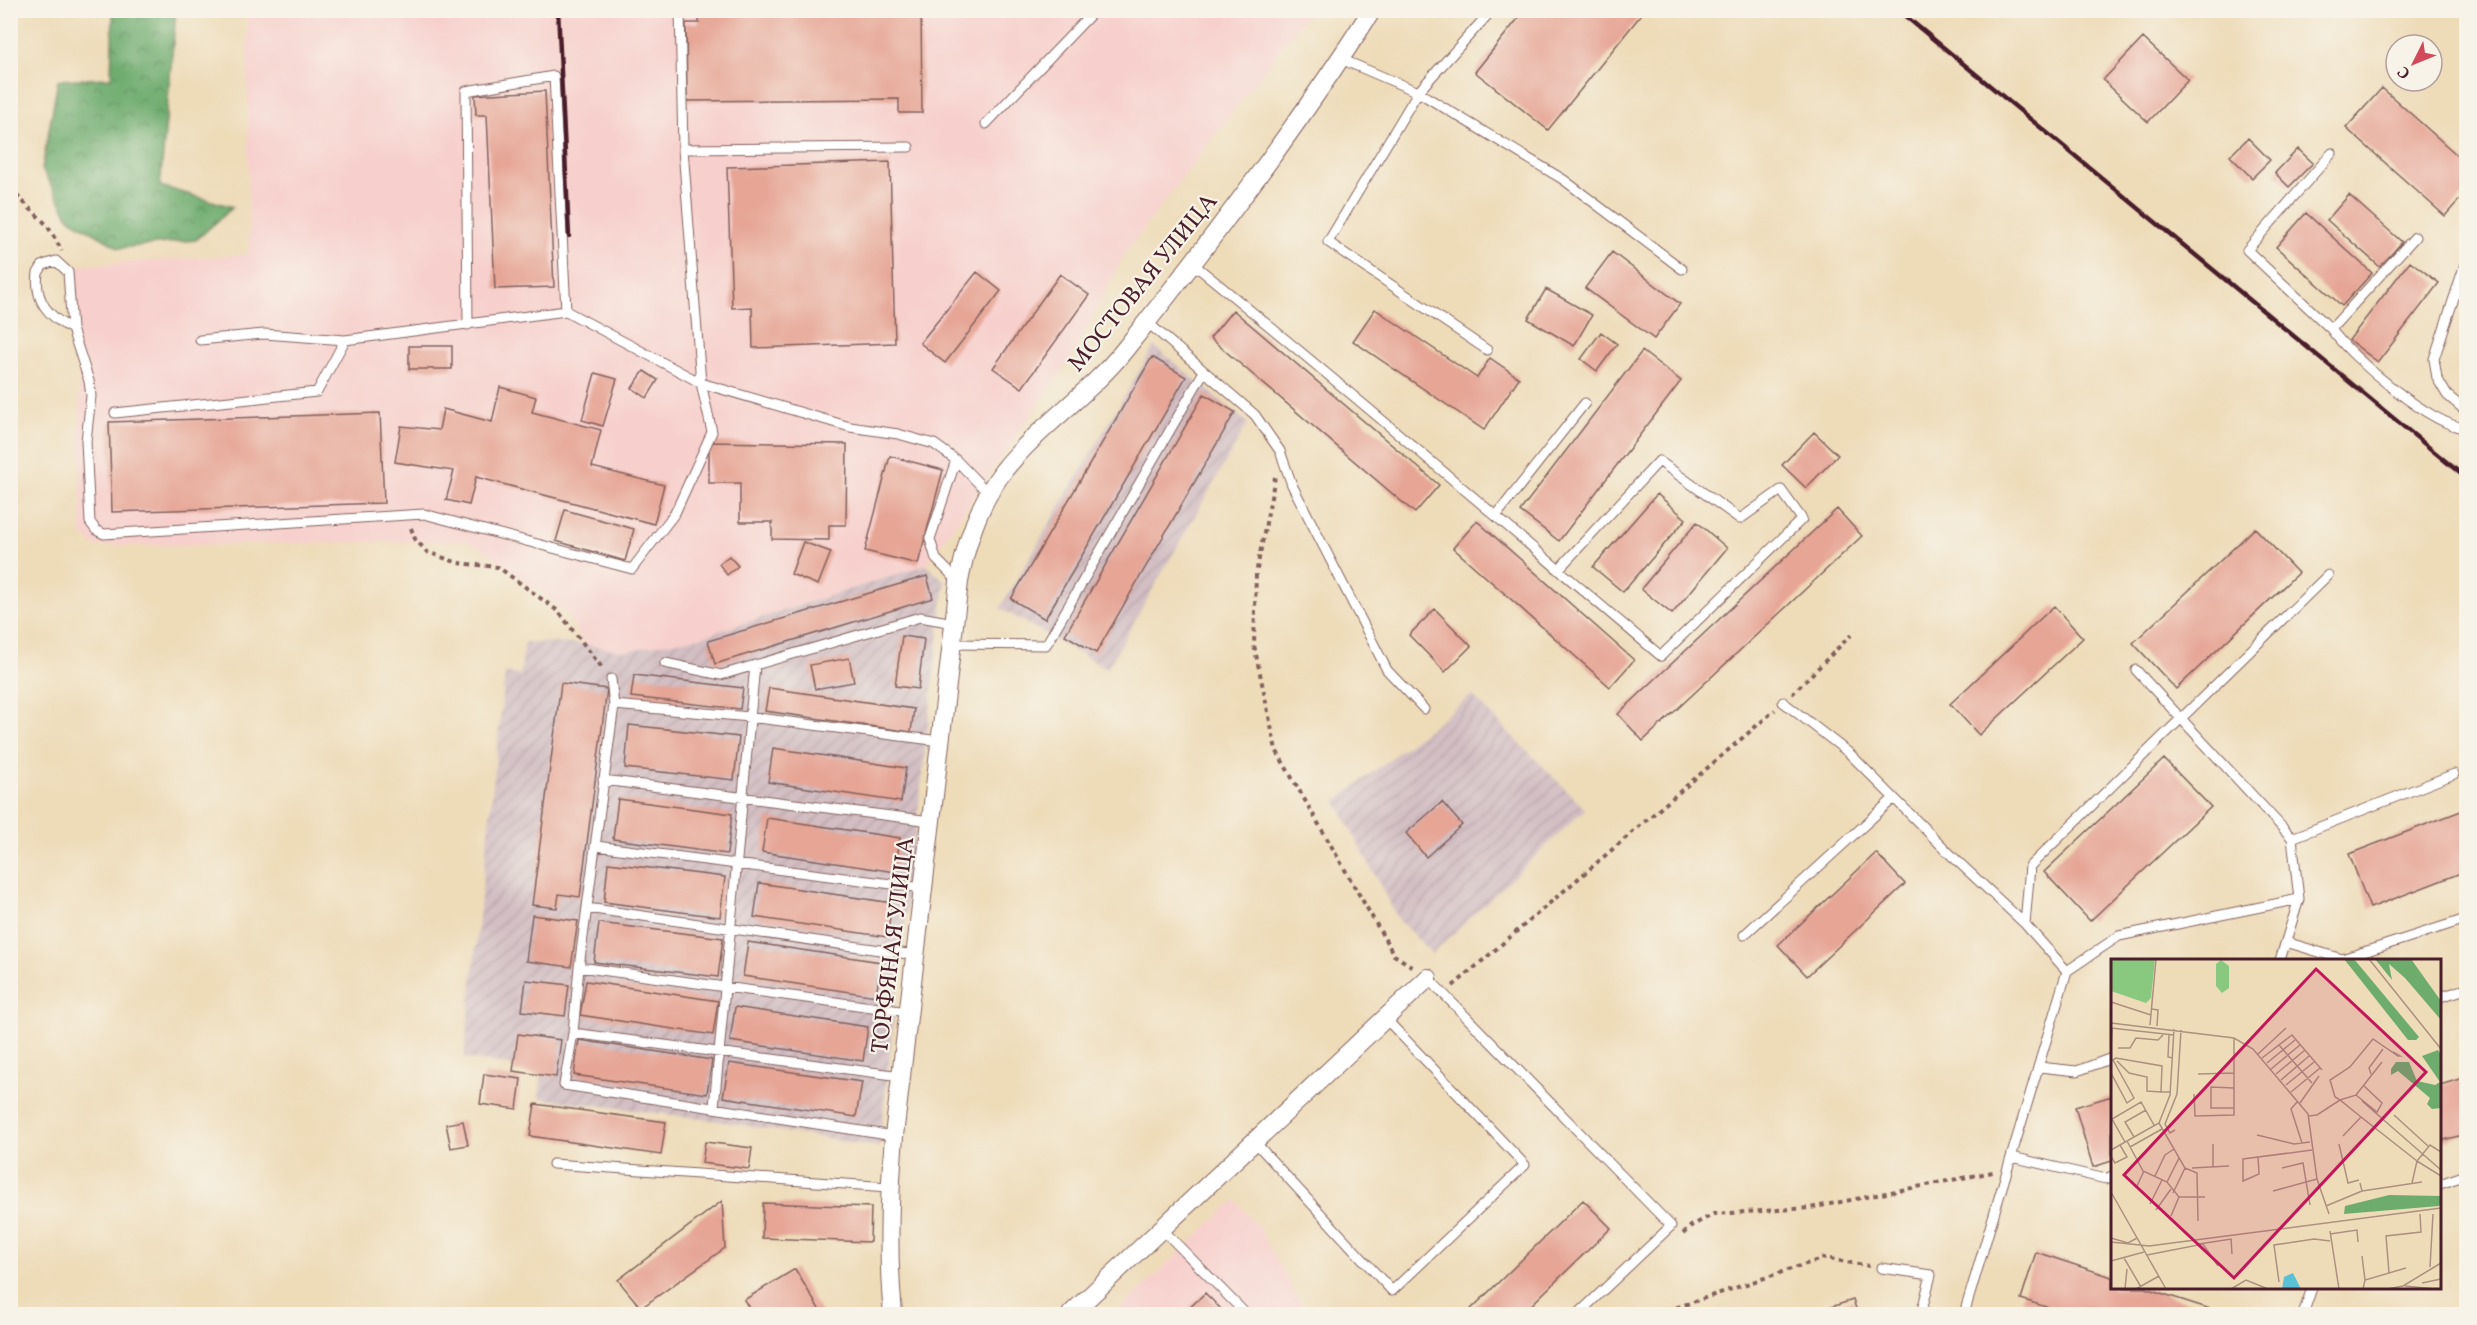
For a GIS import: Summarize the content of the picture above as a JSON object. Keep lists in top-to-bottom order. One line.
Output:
{"streets":{"street":["МОСТОВАЯ УЛИЦА","ТОРФЯНАЯ УЛИЦА"]},"crossings":[["МОСТОВАЯ УЛИЦА","ТОРФЯНАЯ УЛИЦА"]],"north":"bottom left"}
